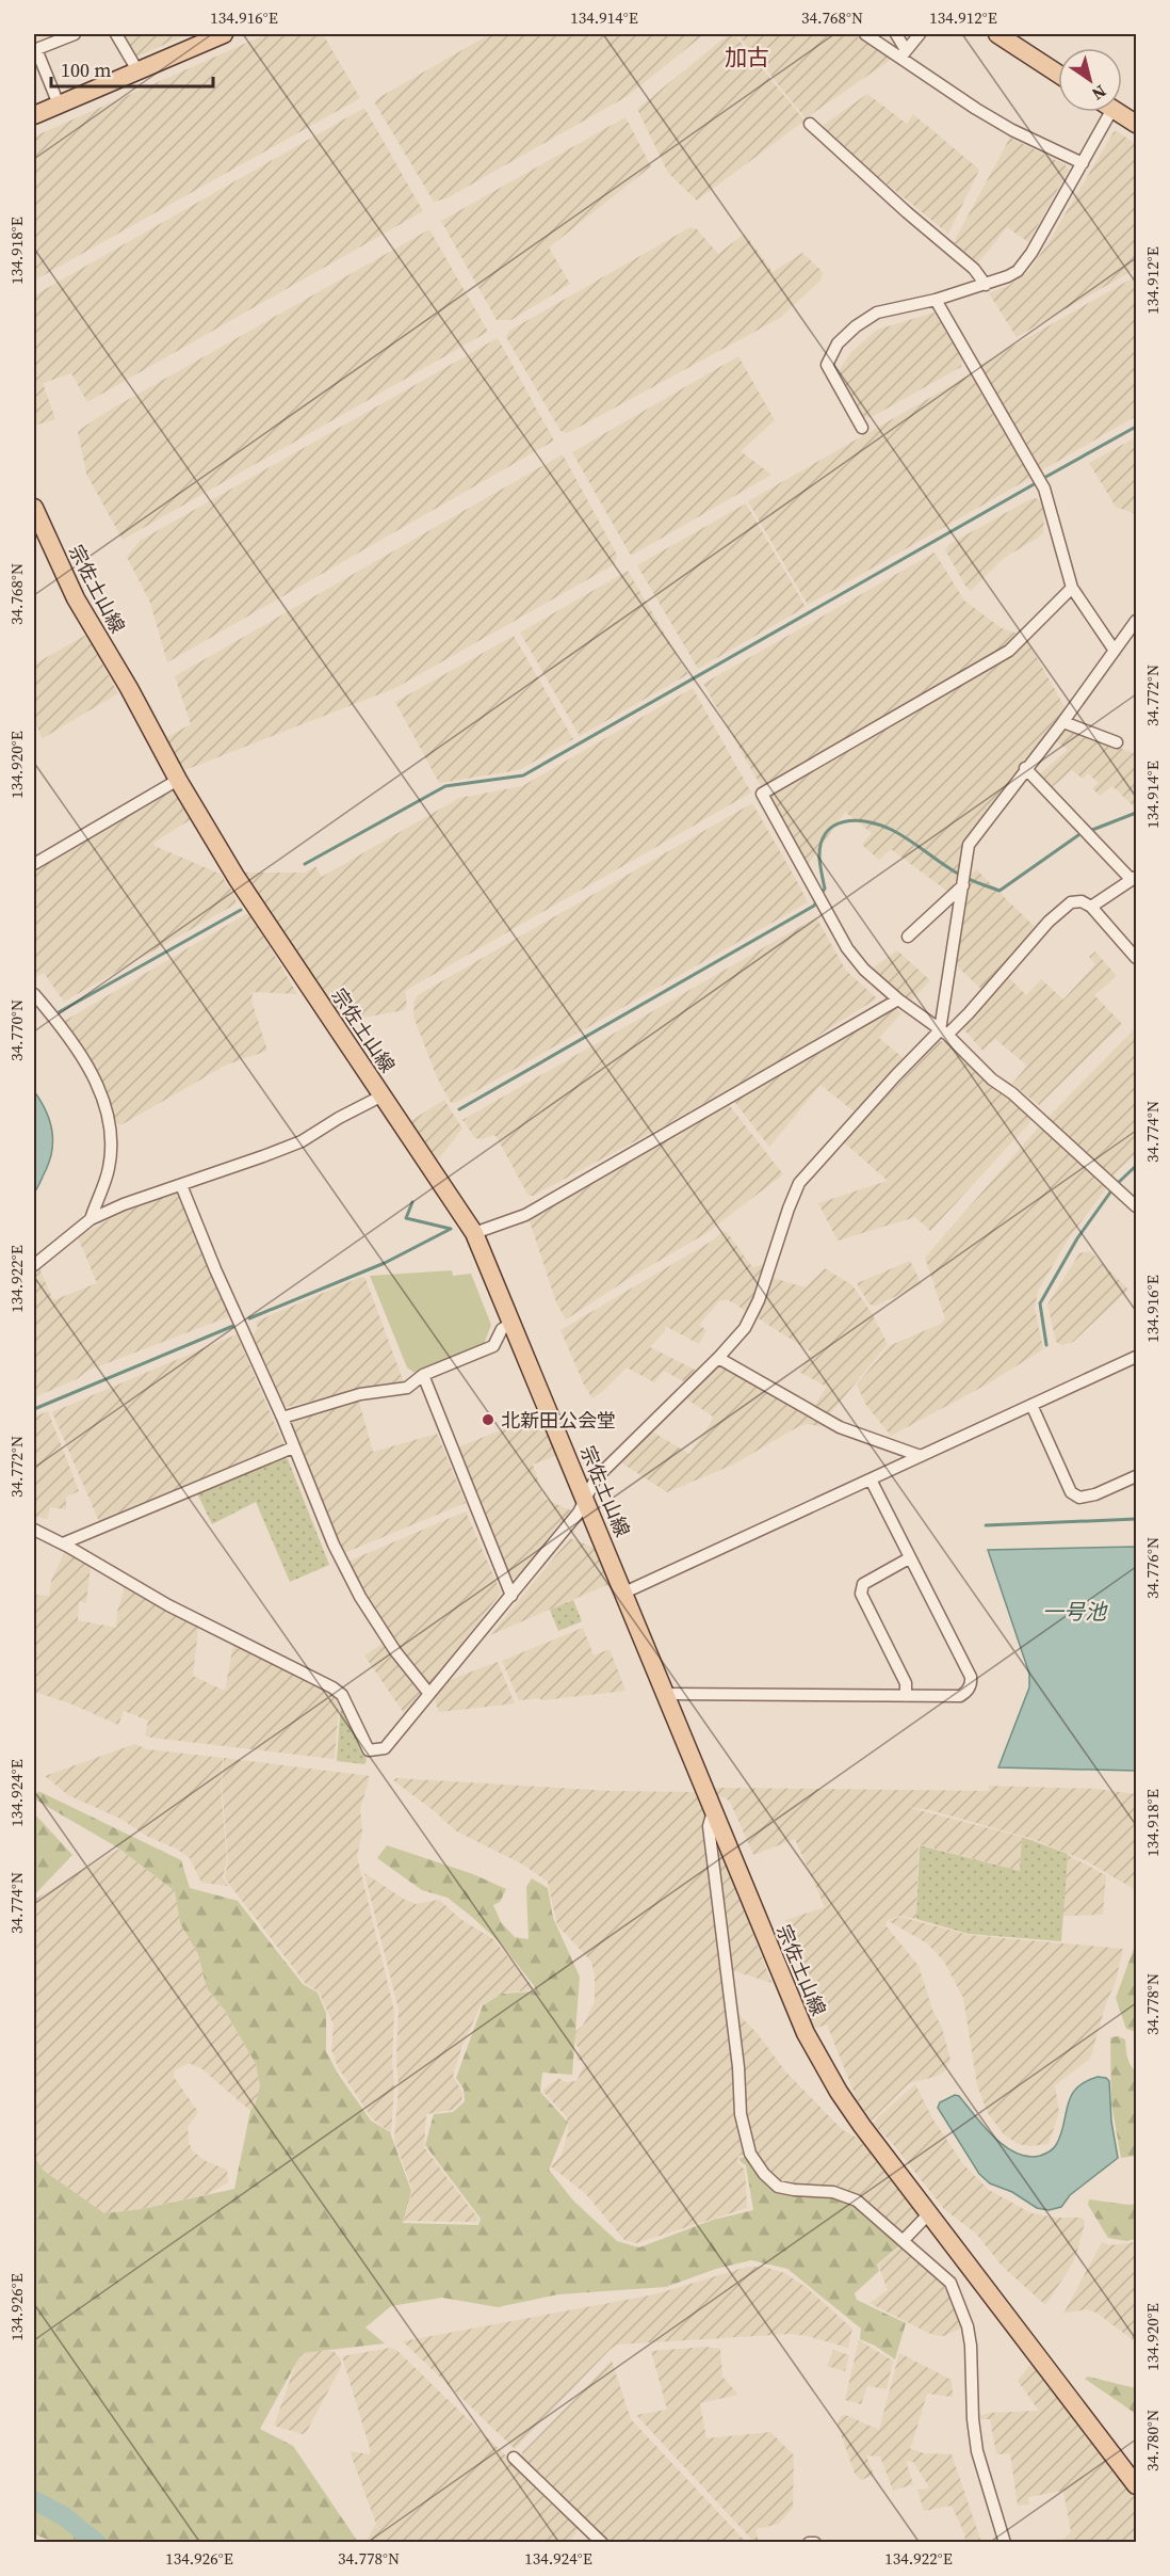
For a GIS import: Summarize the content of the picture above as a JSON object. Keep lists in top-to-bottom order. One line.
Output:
{"streets":{"main road":["宗佐土山線"]},"districts":["加古"],"water":["一号池"],"places":["北新田公会堂"],"scale_bar":"100 m","north":"bottom right","coordinates":["134.916°E","134.914°E","34.768°N","134.912°E","134.918°E","34.772°N","134.920°E","34.770°N","34.774°N","134.922°E","34.776°N","134.924°E","34.778°N","134.926°E","34.780°N"]}
